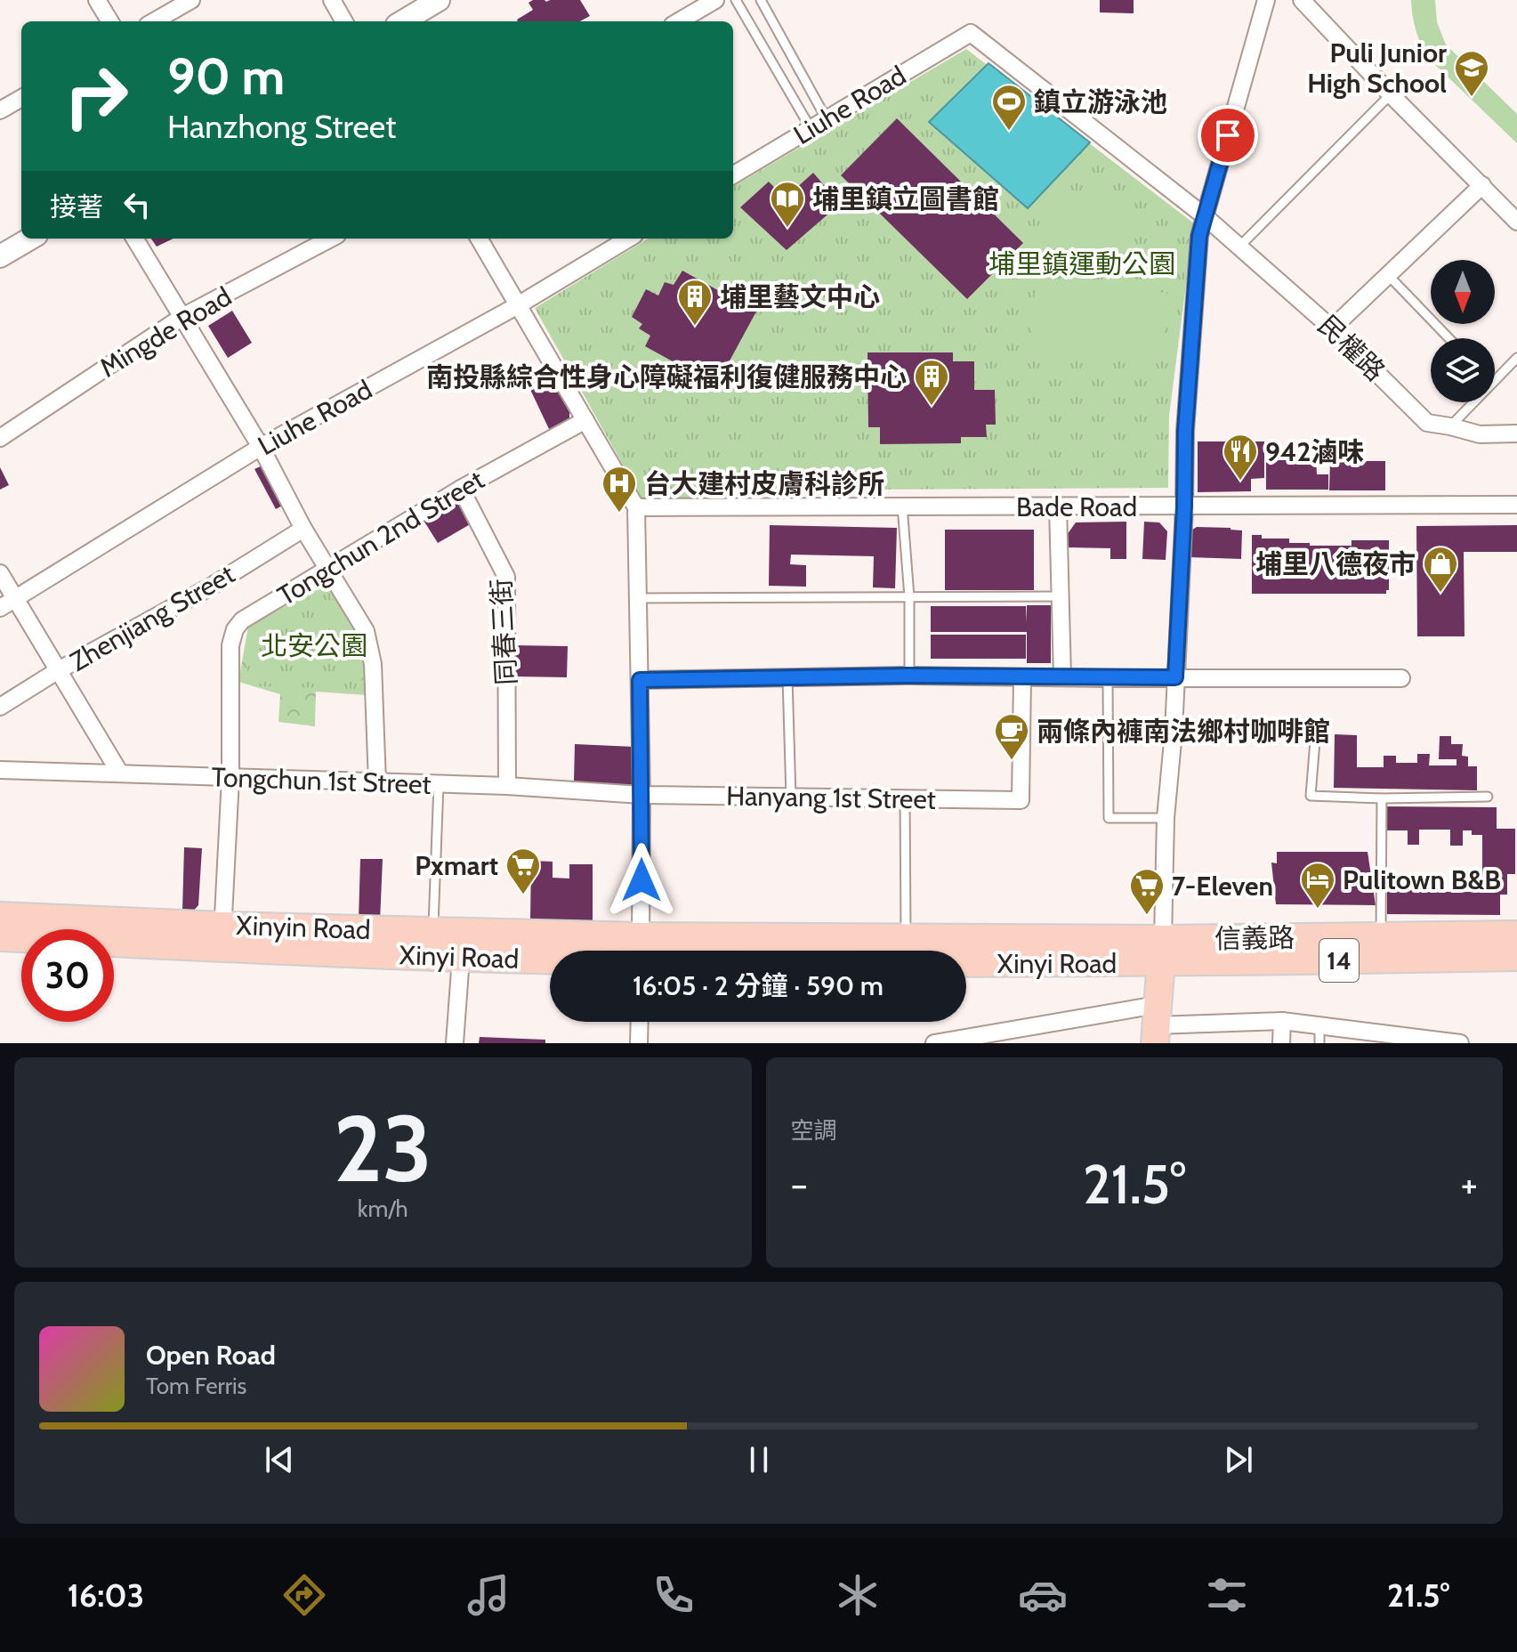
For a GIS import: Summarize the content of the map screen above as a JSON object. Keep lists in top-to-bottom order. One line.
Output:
{"streets":{"main road":["Xinyin Road","信義路","Xinyi Road","14"],"street":["Liuhe Road","Mingde Road","民權路","Bade Road","Tongchun 2nd Street","Zhenjiang Street","同春三街","Tongchun 1st Street","Hanyang 1st Street"]},"crossings":[["Liuhe Road","民權路"],["Tongchun 2nd Street","同春三街"],["Tongchun 2nd Street","Tongchun 1st Street"],["Tongchun 2nd Street","Xinyin Road"],["Tongchun 2nd Street","Xinyi Road"],["同春三街","Tongchun 1st Street"],["Tongchun 1st Street","Hanyang 1st Street"],["Xinyin Road","信義路"],["Xinyin Road","Xinyi Road"],["信義路","Xinyi Road"]],"parks":["埔里鎮運動公園","北安公園"],"places":{"school or university":["Puli Junior High School"],"sports":["鎮立游泳池"],"library":["埔里鎮立圖書館"],"building":["埔里藝文中心","南投縣綜合性身心障礙福利復健服務中心"],"restaurant":["942滷味"],"hospital":["台大建村皮膚科診所"],"shop":["埔里八德夜市"],"cafe":["兩條內褲南法鄉村咖啡館"],"supermarket":["Pxmart","7-Eleven"],"hotel":["Pulitown B&B"]},"north":"bottom","page":{"turn":["90 m","Hanzhong Street"],"then":"接著","limit":"30","trip":"16:05 · 2 分鐘 · 590 m","tile":[["23","km/h"],"空調"],"heat":["−","21.5°","+"],"song":["Open Road","Tom Ferris"],"tabs":["16:03","21.5°"]}}
